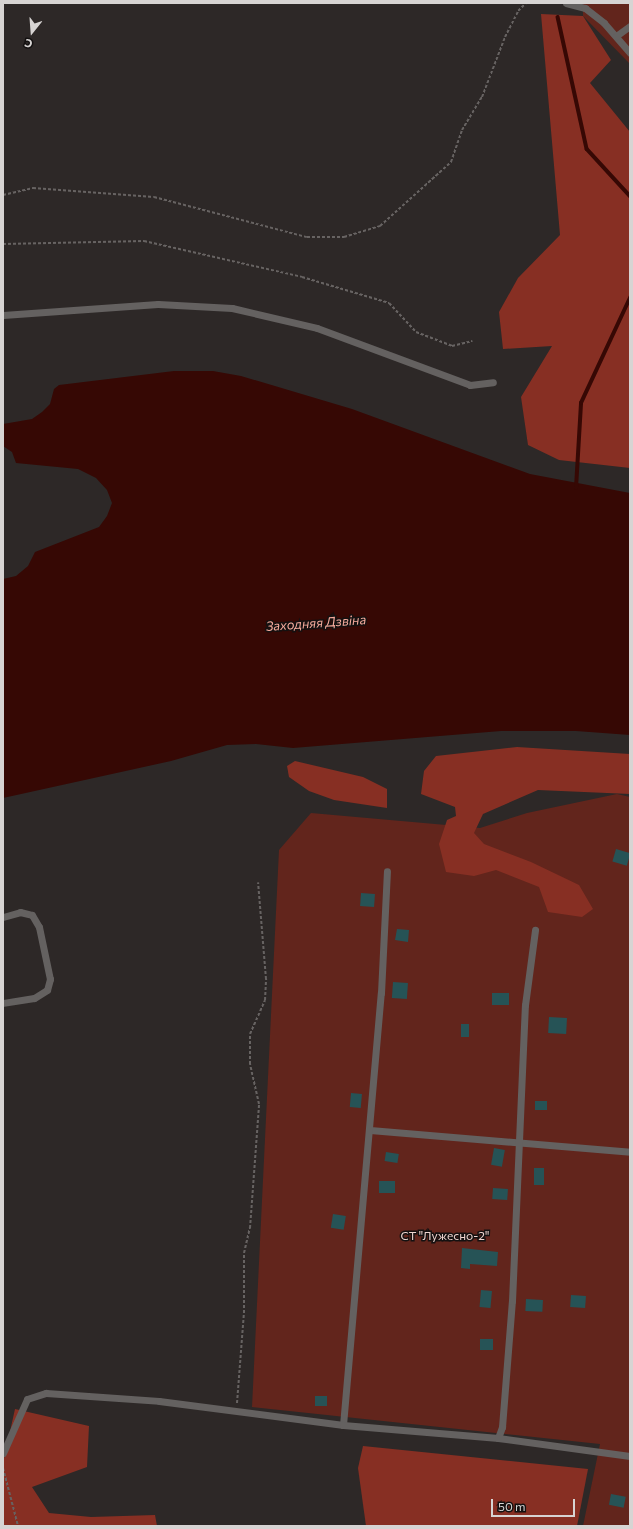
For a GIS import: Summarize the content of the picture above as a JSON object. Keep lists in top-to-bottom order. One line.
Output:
{"water":["Заходняя Дзвіна"],"parks":["СТ \"Лужесно-2\""],"scale_bar":"50 m","north":"bottom"}
